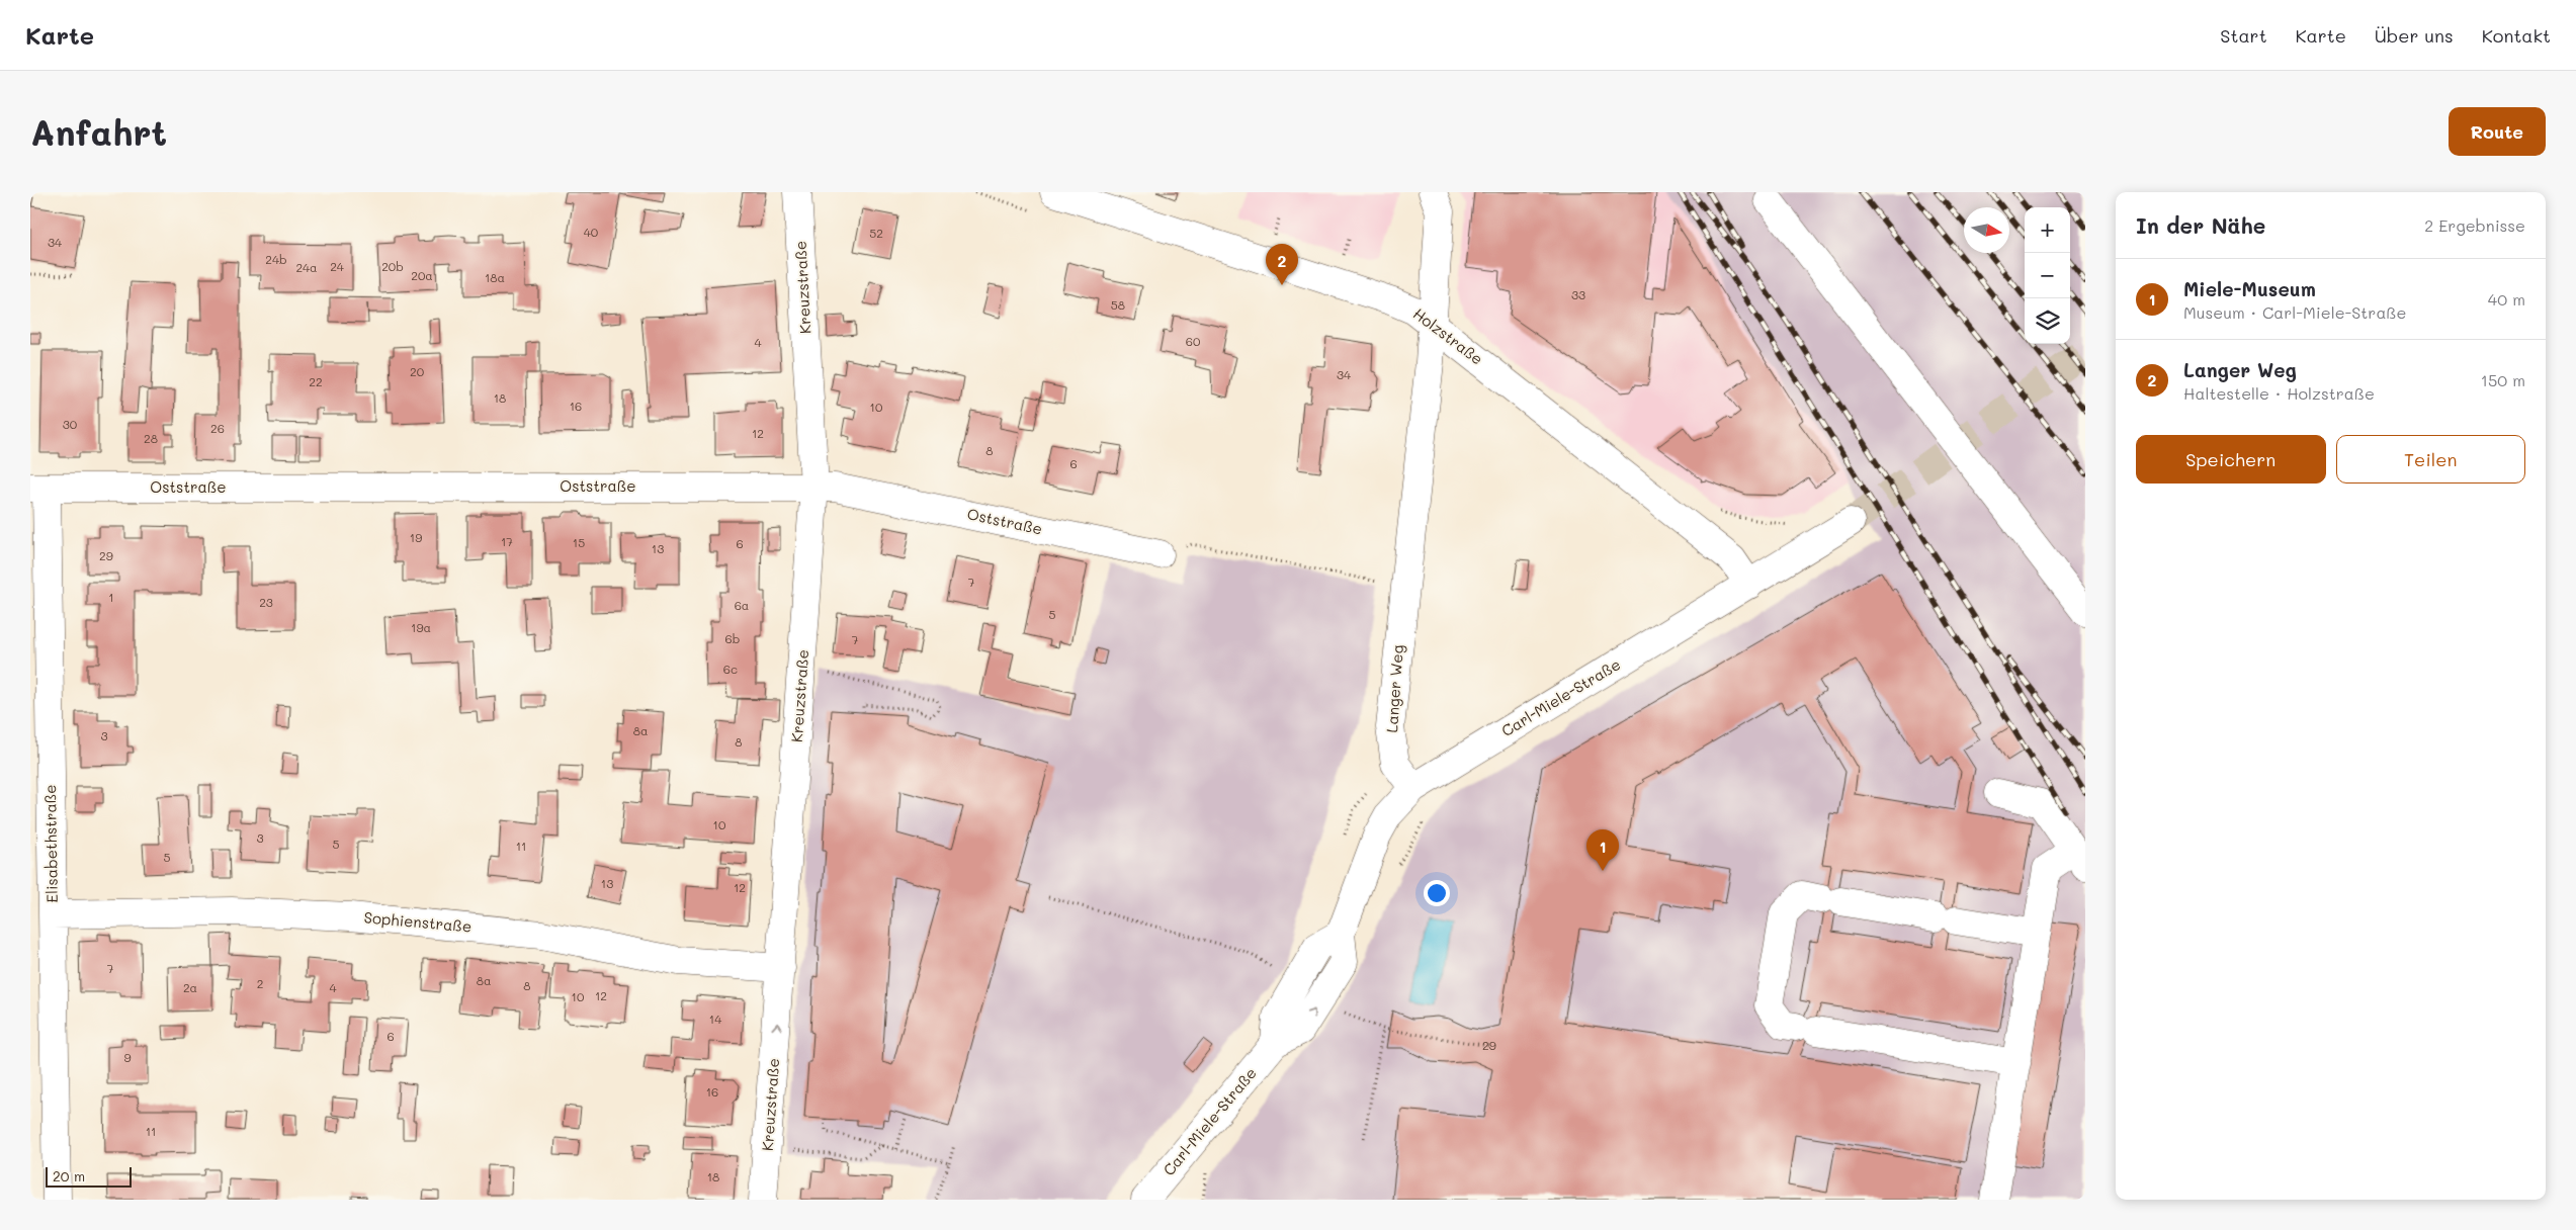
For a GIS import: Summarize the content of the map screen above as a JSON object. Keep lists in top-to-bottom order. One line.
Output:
{"streets":{"street":["Kreuzstraße","Holzstraße","Oststraße","Langer Weg","Carl-Miele-Straße","Elisabethstraße","Sophienstraße"]},"crossings":[["Kreuzstraße","Oststraße"],["Kreuzstraße","Sophienstraße"],["Holzstraße","Langer Weg"],["Holzstraße","Carl-Miele-Straße"],["Oststraße","Elisabethstraße"],["Langer Weg","Carl-Miele-Straße"],["Elisabethstraße","Sophienstraße"]],"house_numbers":["40","52","34","24b","24","20b","24a","20a","18a","33","58","60","4","20","34","22","18","16","10","30","26","12","28","8","6","19","17","15","6","13","29","7","1","23","6a","5","19a","6b","7","6c","8a","3","8","10","3","5","11","5","13","12","7","8a","2","8","2a","4","12","10","14","6","29","9","16","11","18"],"scale_bar":"20 m","north":"right","page":{"header":"Karte","nav":["Start","Karte","Über uns","Kontakt"],"buttons":["Route",["Speichern","Teilen"]],"title":"Anfahrt","heading":["In der Nähe","2 Ergebnisse"],"map_buttons":["+","−"],"pins":["2","1"],"list":[{"mark":"1","name":"Miele-Museum","note":"Museum · Carl-Miele-Straße","value":"40 m"},{"mark":"2","name":"Langer Weg","note":"Haltestelle · Holzstraße","value":"150 m"}],"scale":"20 m"}}
